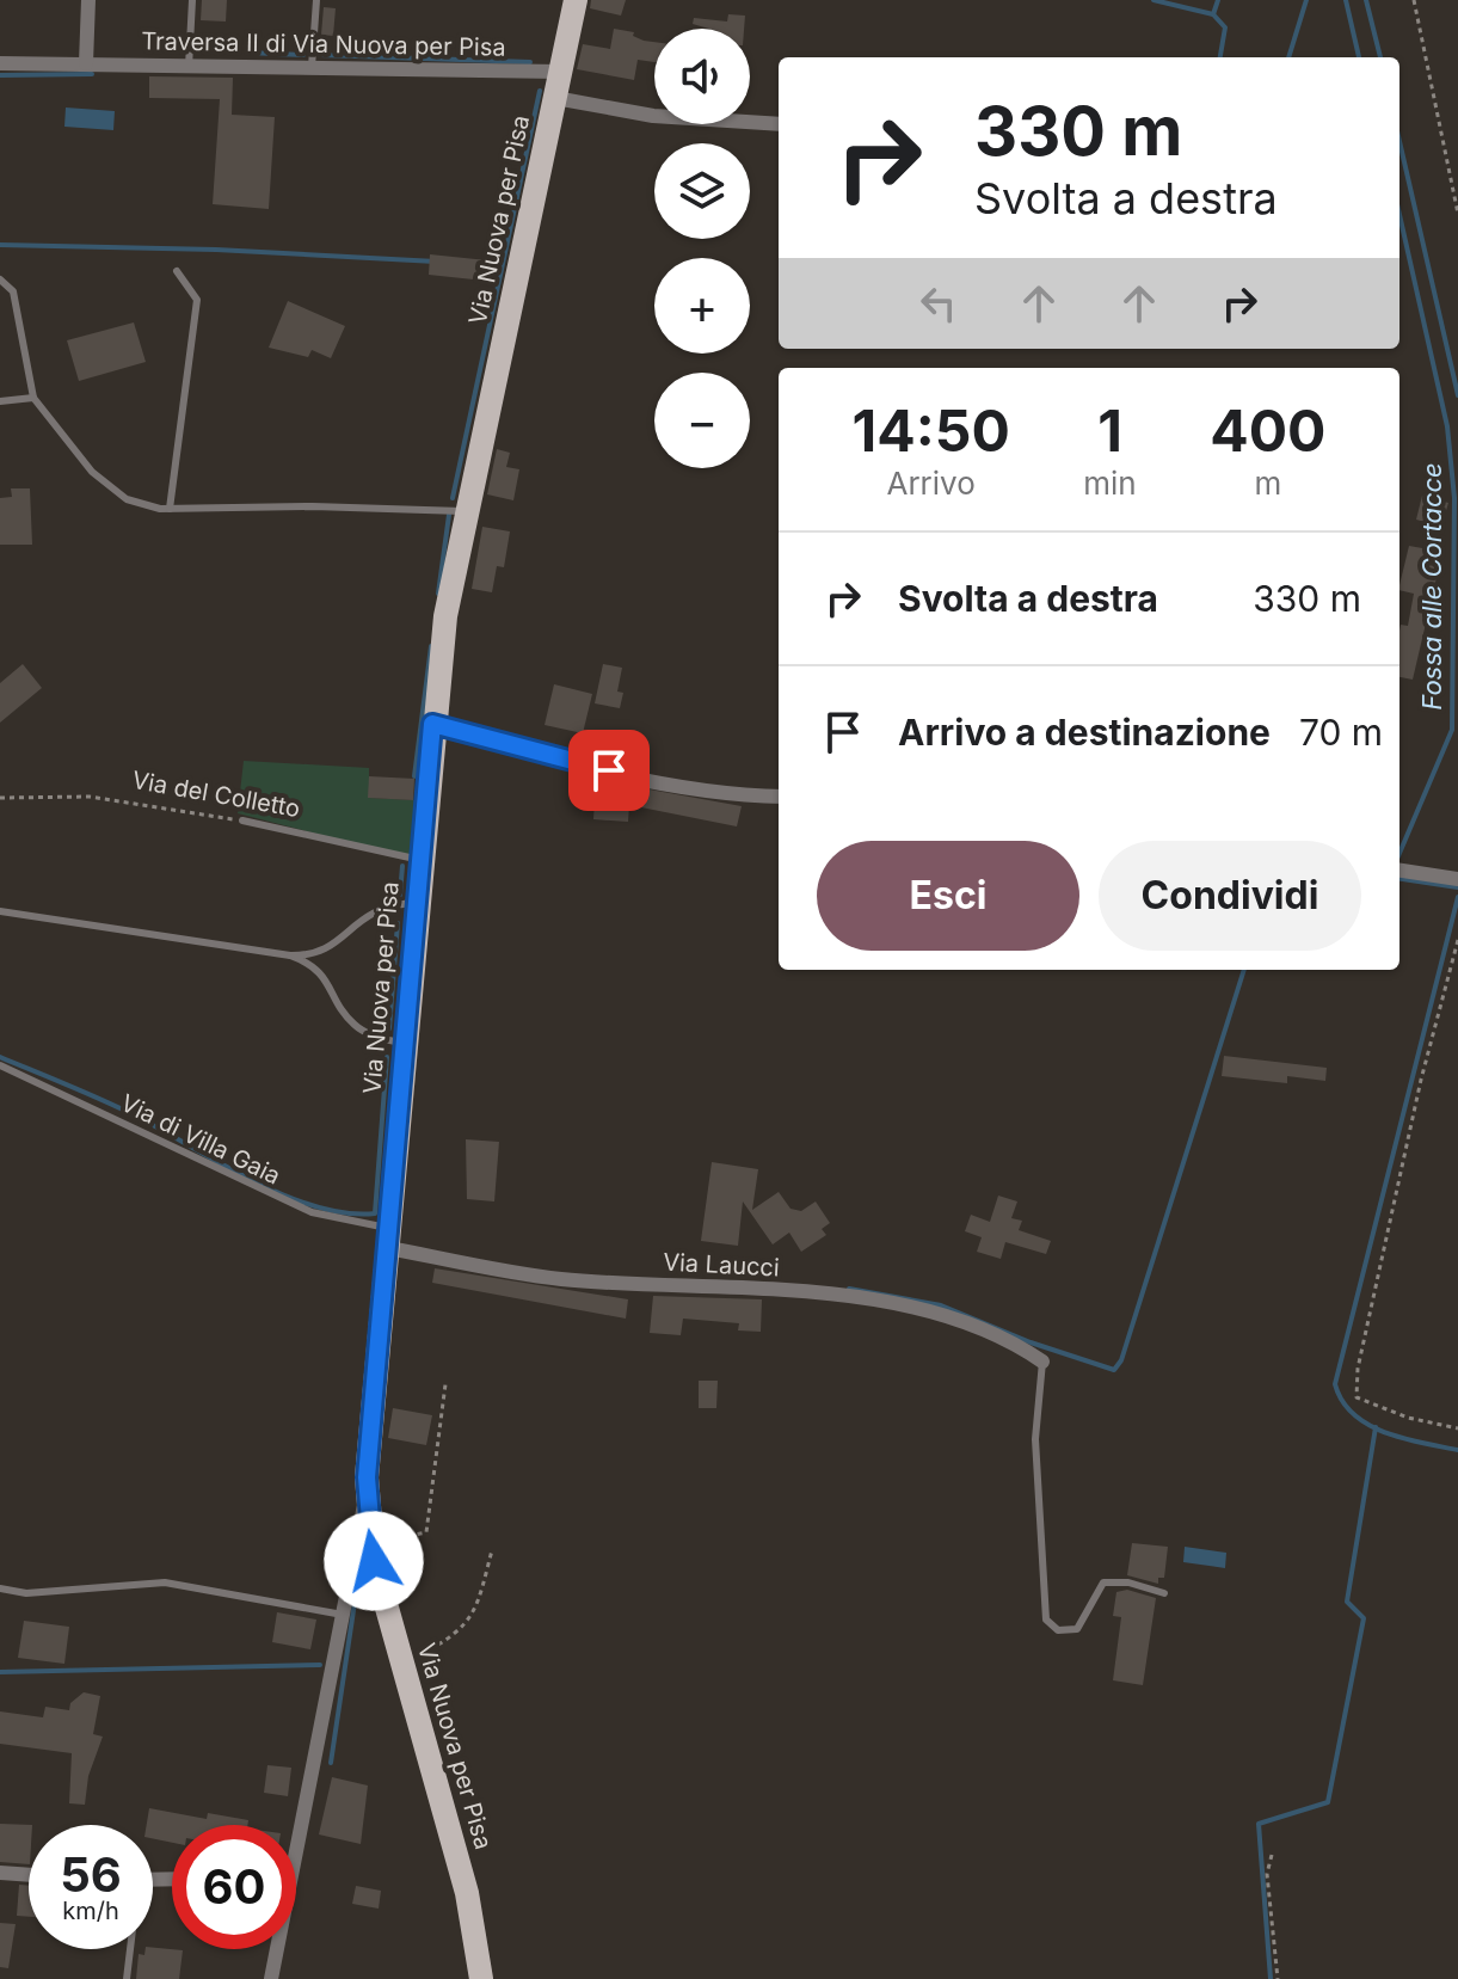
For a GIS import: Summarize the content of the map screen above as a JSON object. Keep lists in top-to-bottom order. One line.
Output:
{"streets":{"main road":["Via Nuova per Pisa"],"street":["Traversa II di Via Nuova per Pisa","Via Laucci"],"lane":["Via del Colletto","Via di Villa Gaia"]},"crossings":[["Traversa II di Via Nuova per Pisa","Via Nuova per Pisa"],["Via Nuova per Pisa","Via del Colletto"],["Via Nuova per Pisa","Via di Villa Gaia"],["Via Nuova per Pisa","Via Laucci"],["Via di Villa Gaia","Via Laucci"]],"water":["Fossa alle Cortacce"],"page":{"map_buttons":["+","−"],"turn":["330 m","Svolta a destra"],"eta":["14:50","Arrivo","1","min","400","m"],"list":[{"name":"Svolta a destra","value":"330 m"},{"name":"Arrivo a destinazione","value":"70 m"}],"buttons":["Esci","Condividi"],"speed":"56 km/h","limit":"60"}}
